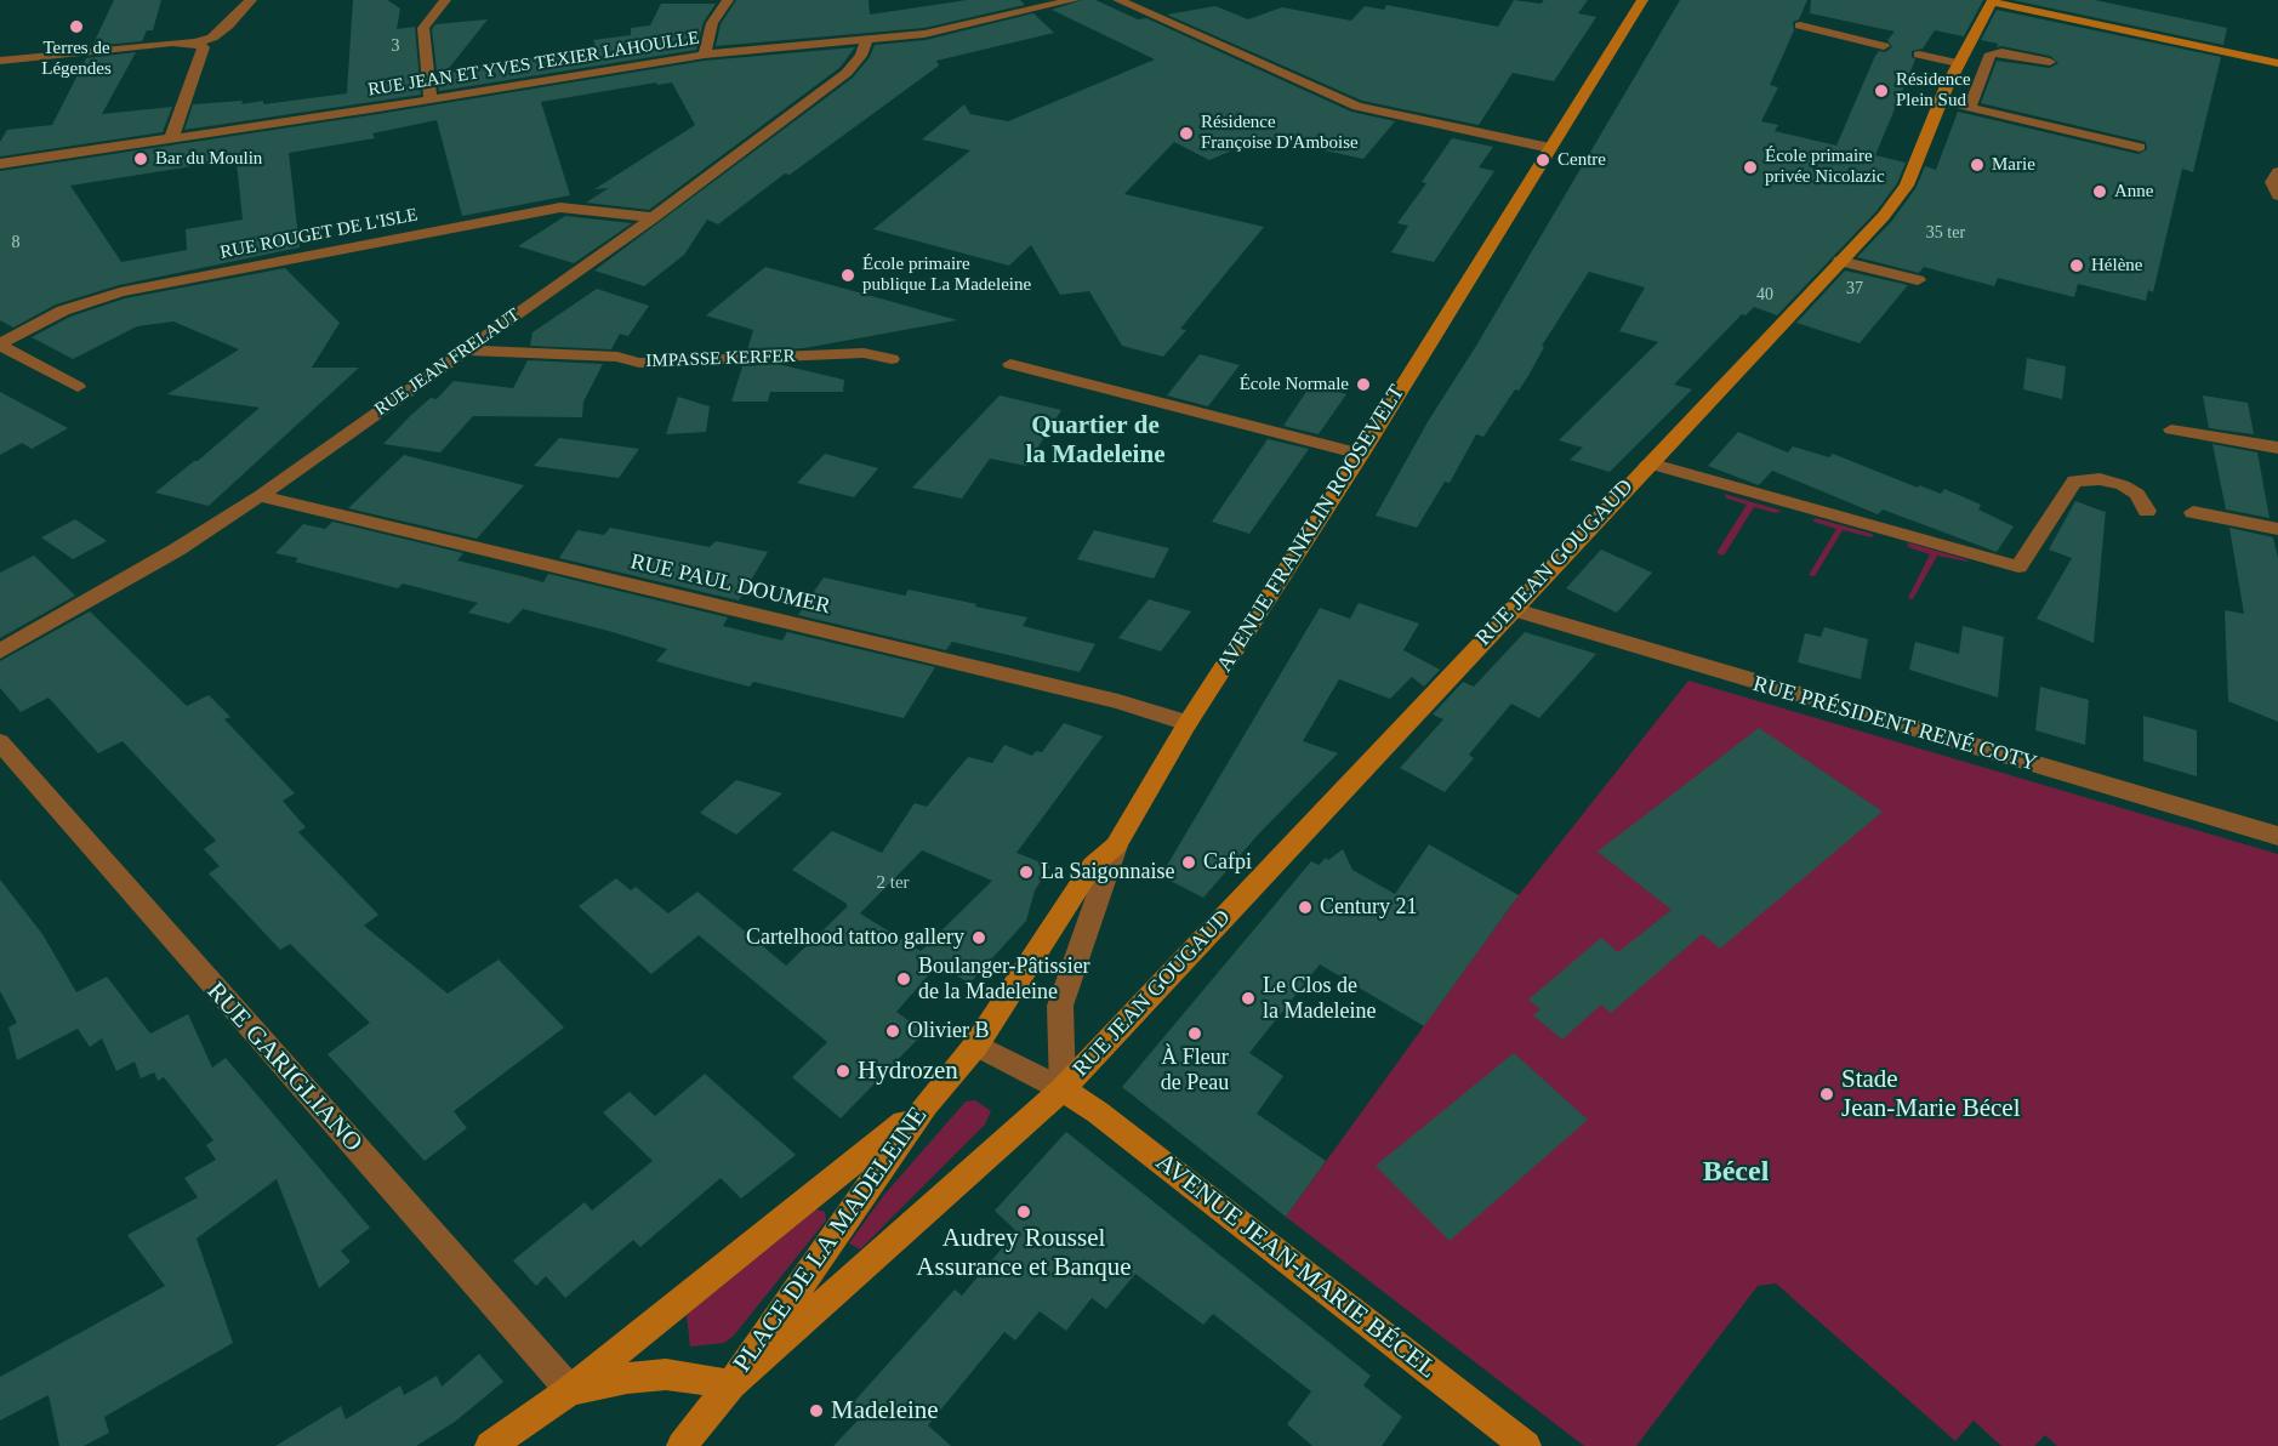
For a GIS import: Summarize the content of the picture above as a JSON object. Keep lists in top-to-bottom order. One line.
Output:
{"streets":{"main road":["AVENUE FRANKLIN ROOSEVELT","RUE JEAN GOUGAUD","PLACE DE LA MADELEINE","AVENUE JEAN-MARIE BÉCEL"],"street":["RUE JEAN ET YVES TEXIER LAHOULLE","RUE ROUGET DE L'ISLE","IMPASSE KERFER","RUE JEAN FRELAUT","RUE PAUL DOUMER","RUE PRÉSIDENT RENÉ COTY","RUE GARIGLIANO"]},"crossings":[["RUE JEAN ET YVES TEXIER LAHOULLE","RUE JEAN FRELAUT"],["RUE ROUGET DE L'ISLE","RUE JEAN FRELAUT"],["IMPASSE KERFER","RUE JEAN FRELAUT"],["RUE JEAN FRELAUT","RUE PAUL DOUMER"],["AVENUE FRANKLIN ROOSEVELT","RUE JEAN GOUGAUD"],["AVENUE FRANKLIN ROOSEVELT","RUE PAUL DOUMER"],["AVENUE FRANKLIN ROOSEVELT","PLACE DE LA MADELEINE"],["AVENUE FRANKLIN ROOSEVELT","AVENUE JEAN-MARIE BÉCEL"],["RUE JEAN GOUGAUD","RUE PRÉSIDENT RENÉ COTY"],["RUE JEAN GOUGAUD","PLACE DE LA MADELEINE"],["RUE JEAN GOUGAUD","AVENUE JEAN-MARIE BÉCEL"],["PLACE DE LA MADELEINE","AVENUE JEAN-MARIE BÉCEL"]],"districts":["Quartier de la Madeleine","Bécel"],"places":["Terres de Légendes","Résidence Plein Sud","Résidence Françoise D'Amboise","Bar du Moulin","Centre","Marie","École primaire privée Nicolazic","Anne","Hélène","École primaire publique La Madeleine","École Normale","Cafpi","La Saigonnaise","Century 21","Cartelhood tattoo gallery","Boulanger-Pâtissier de la Madeleine","Le Clos de la Madeleine","Olivier B","À Fleur de Peau","Hydrozen","Stade Jean-Marie Bécel","Audrey Roussel Assurance et Banque","Madeleine"],"house_numbers":["3","35 ter","8","37","40","2 ter"]}
